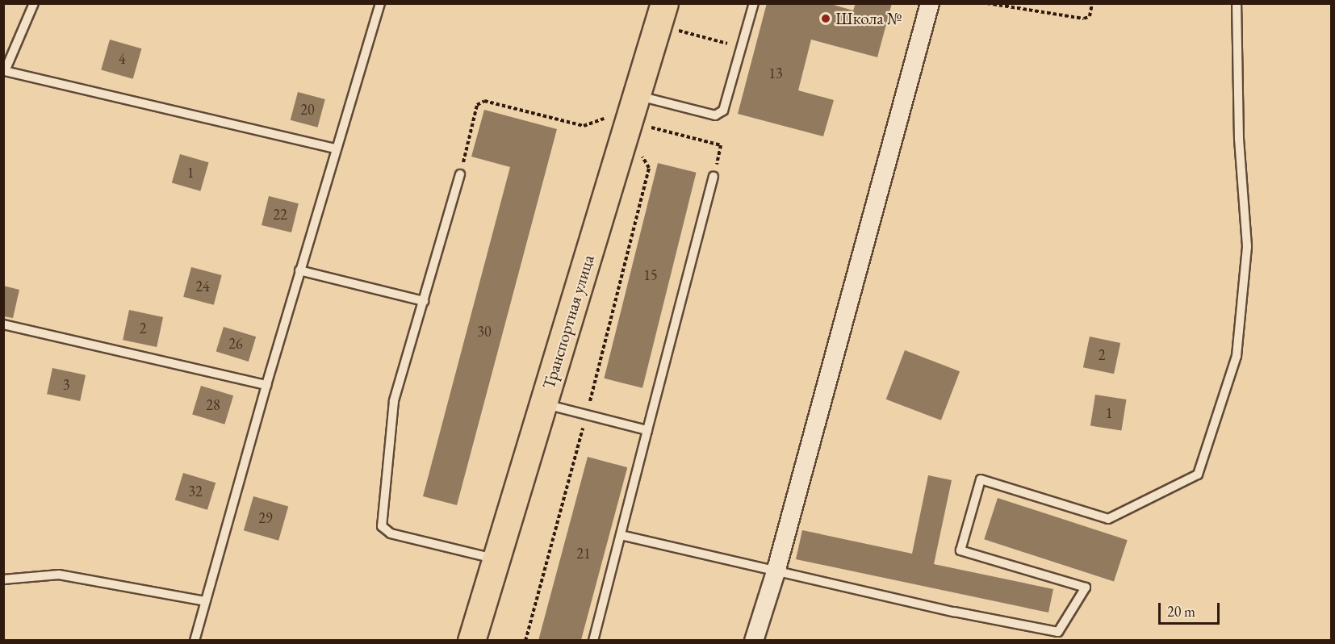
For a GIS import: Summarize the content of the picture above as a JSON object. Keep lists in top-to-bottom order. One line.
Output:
{"streets":{"main road":["Транспортная улица"]},"places":["Школа №"],"house_numbers":["4","13","20","1","22","15","24","2","30","26","2","3","28","1","32","29","21"],"scale_bar":"20 m"}
